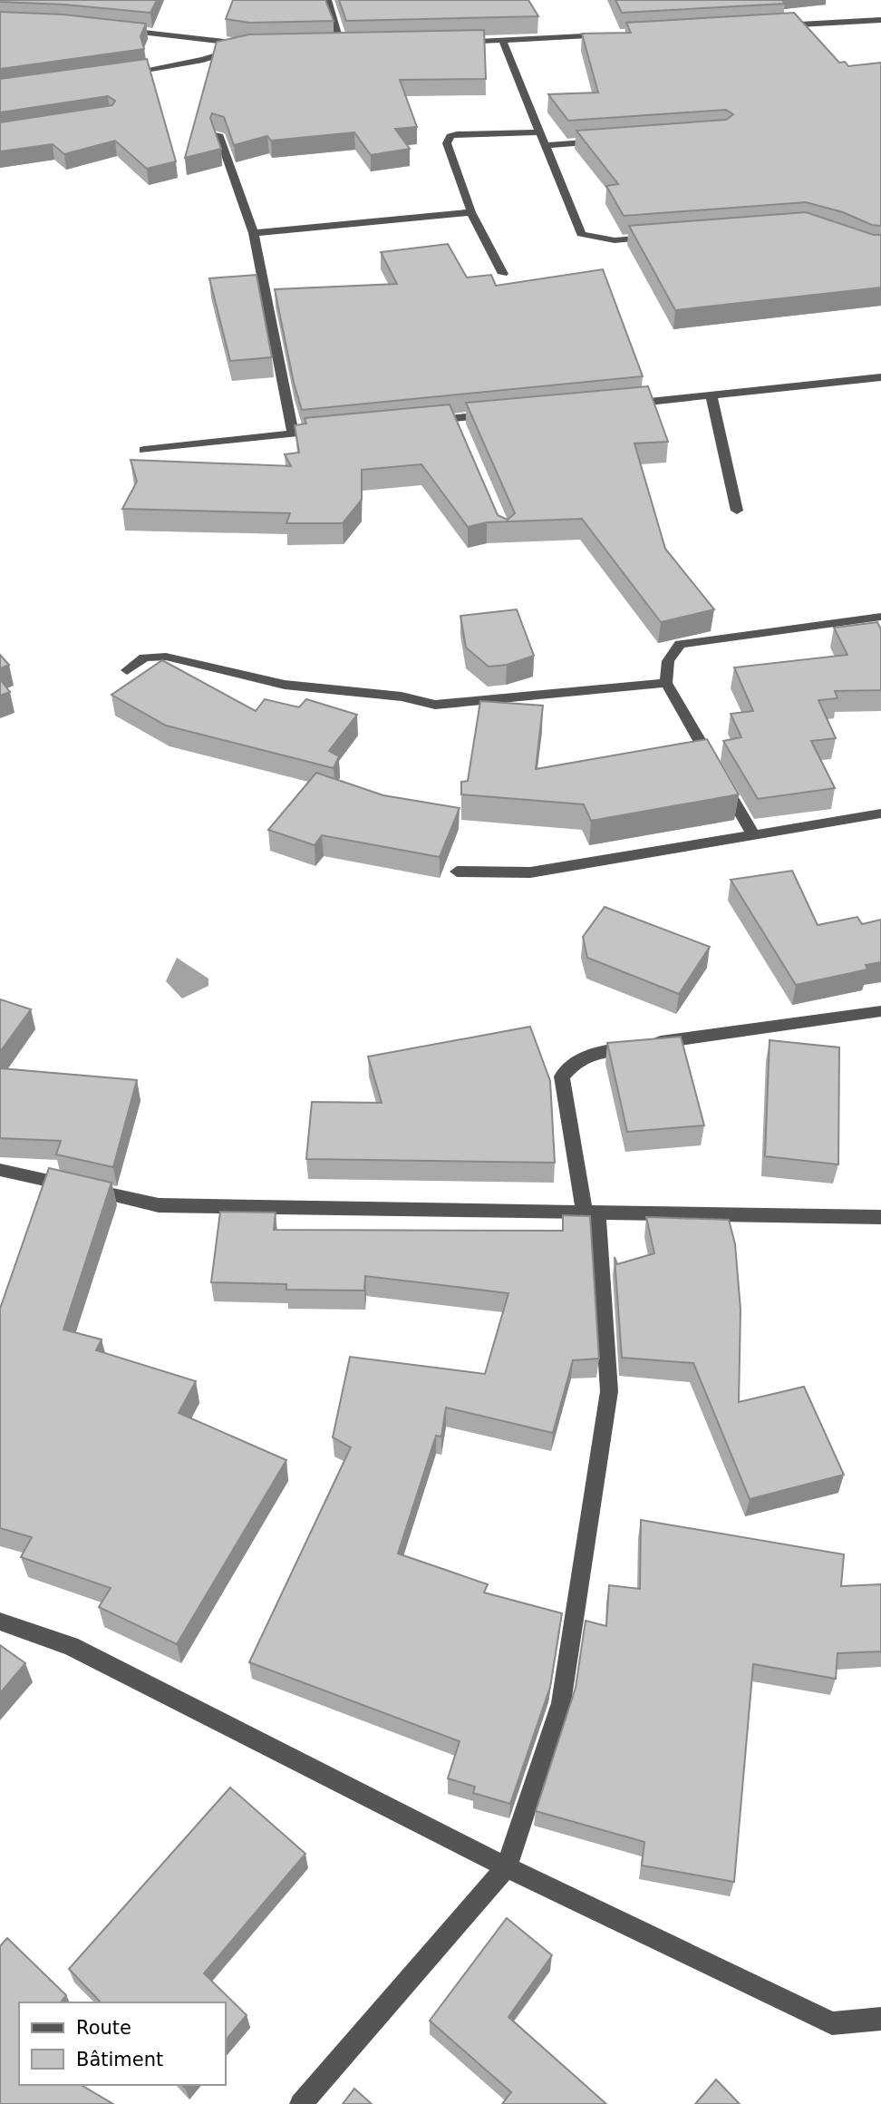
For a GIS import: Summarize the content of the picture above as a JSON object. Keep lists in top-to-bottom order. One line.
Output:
{"legend":["Route","Bâtiment"]}
